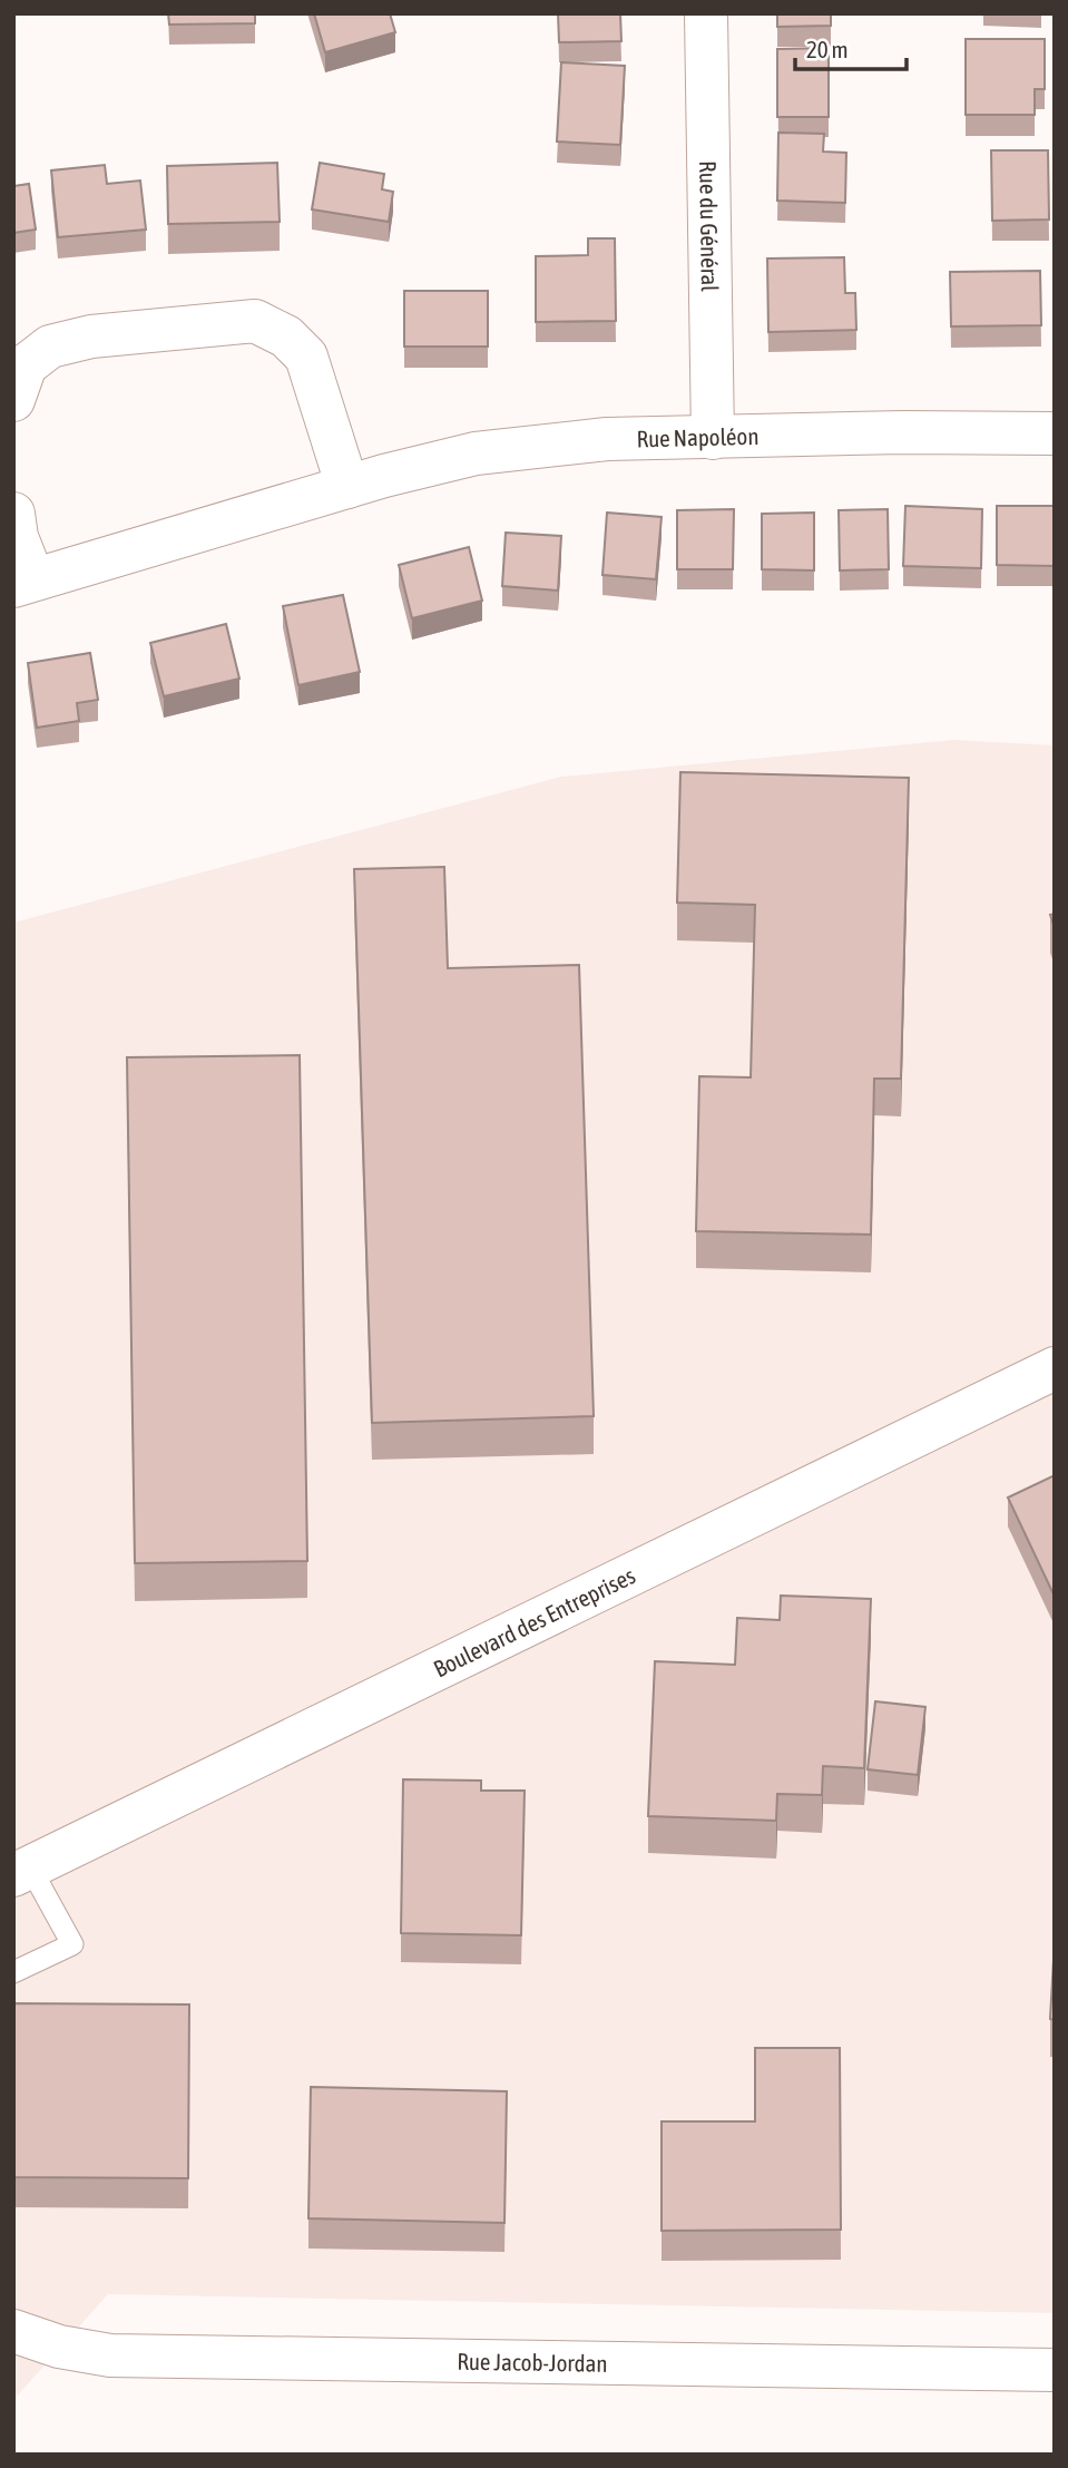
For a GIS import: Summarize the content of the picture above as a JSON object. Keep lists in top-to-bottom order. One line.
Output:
{"streets":{"street":["Rue du Général","Rue Napoléon","Boulevard des Entreprises","Rue Jacob-Jordan"]},"crossings":[["Rue du Général","Rue Napoléon"]],"scale_bar":"20 m"}
